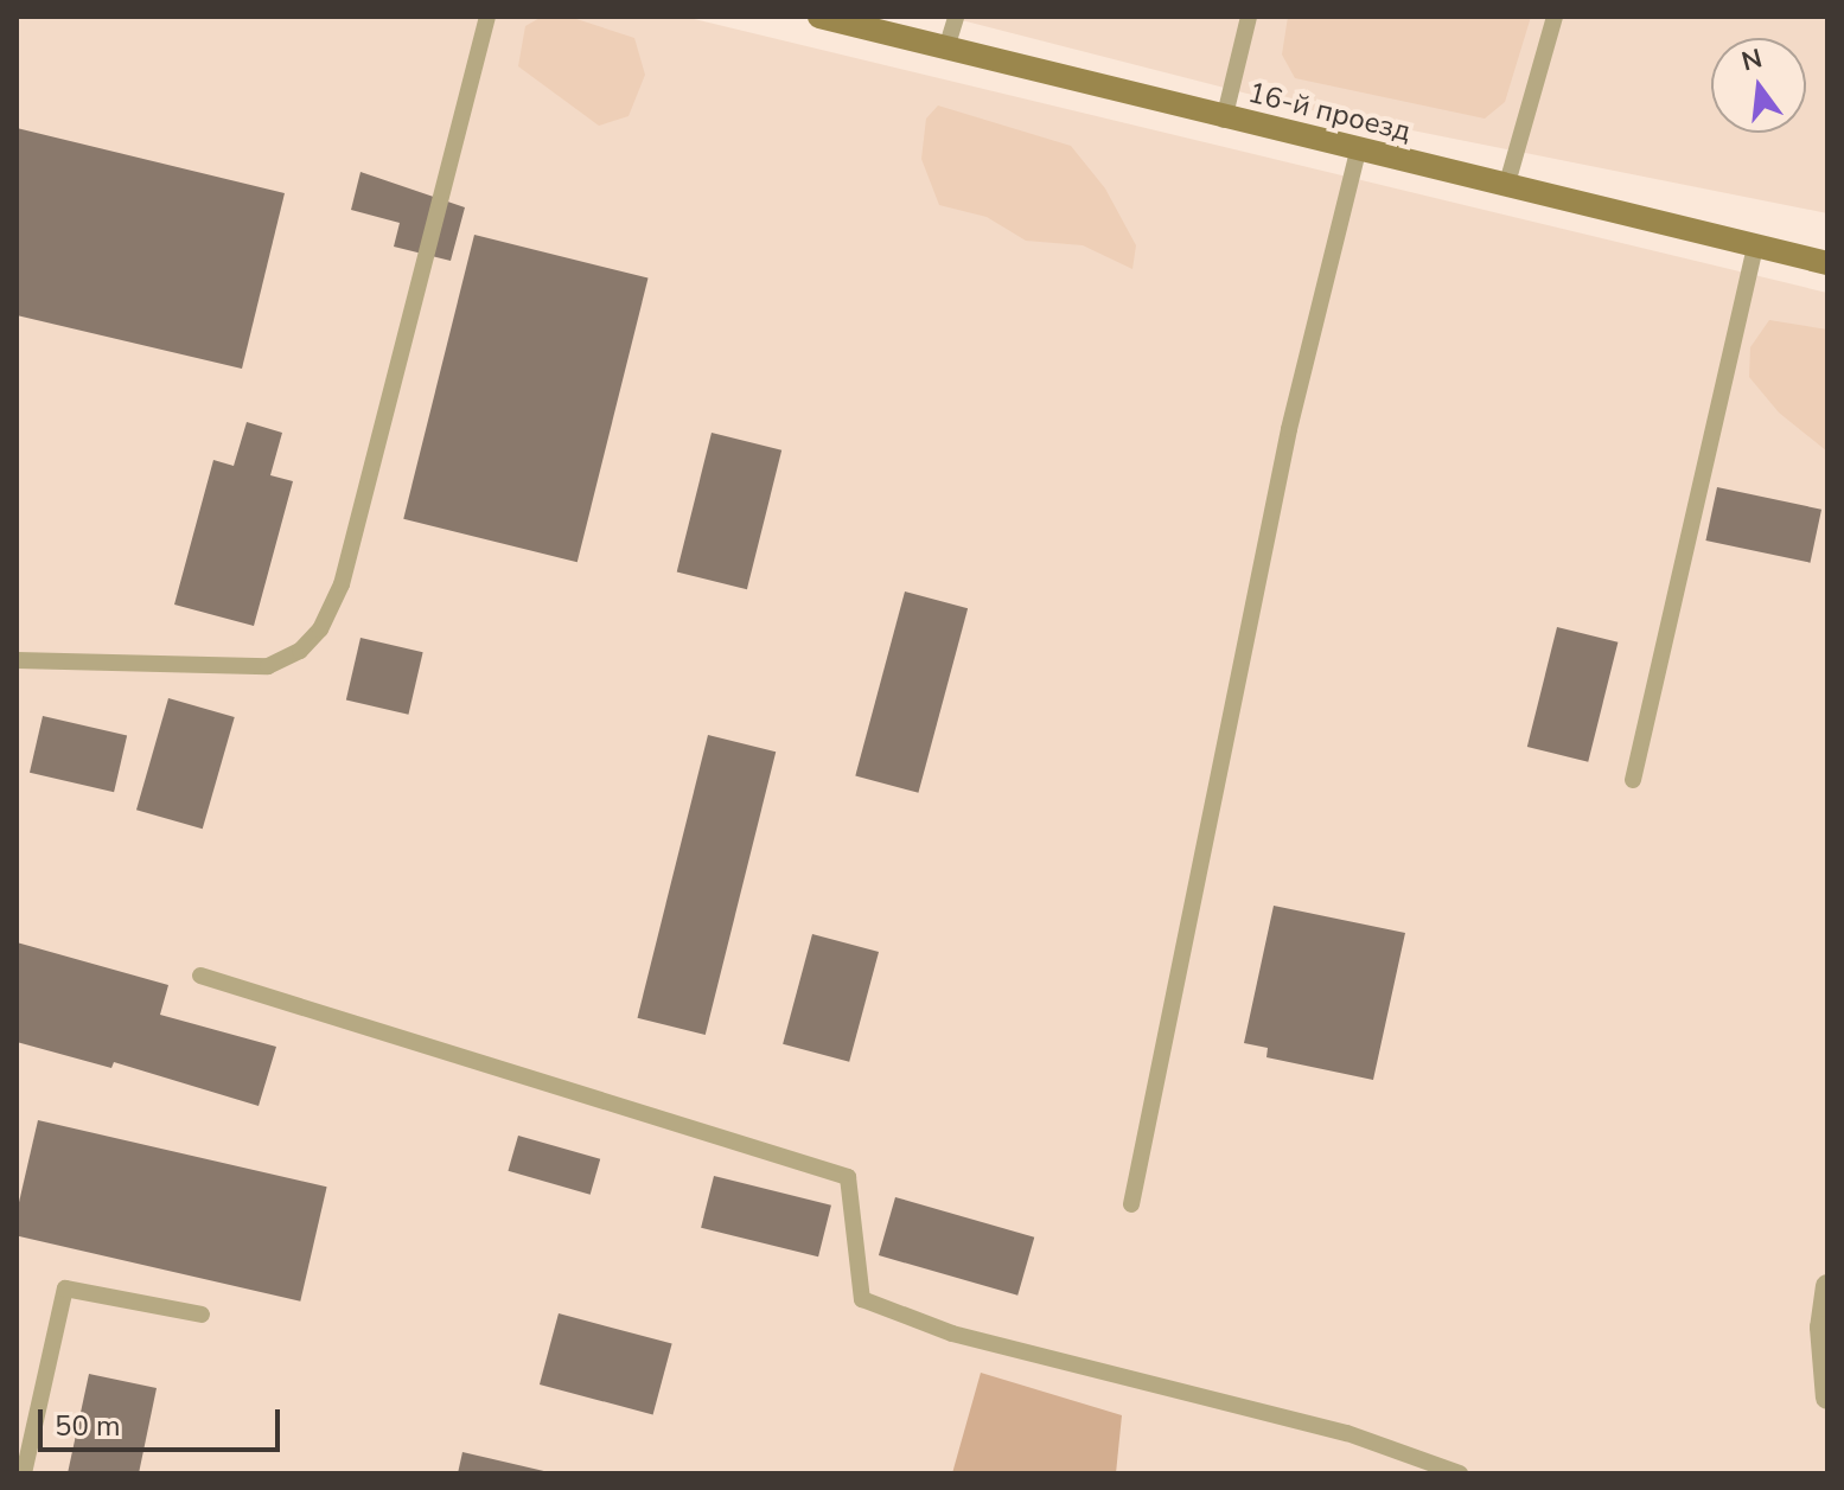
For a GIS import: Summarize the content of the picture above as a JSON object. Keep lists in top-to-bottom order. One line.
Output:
{"streets":{"street":["16-й проезд"]},"scale_bar":"50 m","north":"top"}
